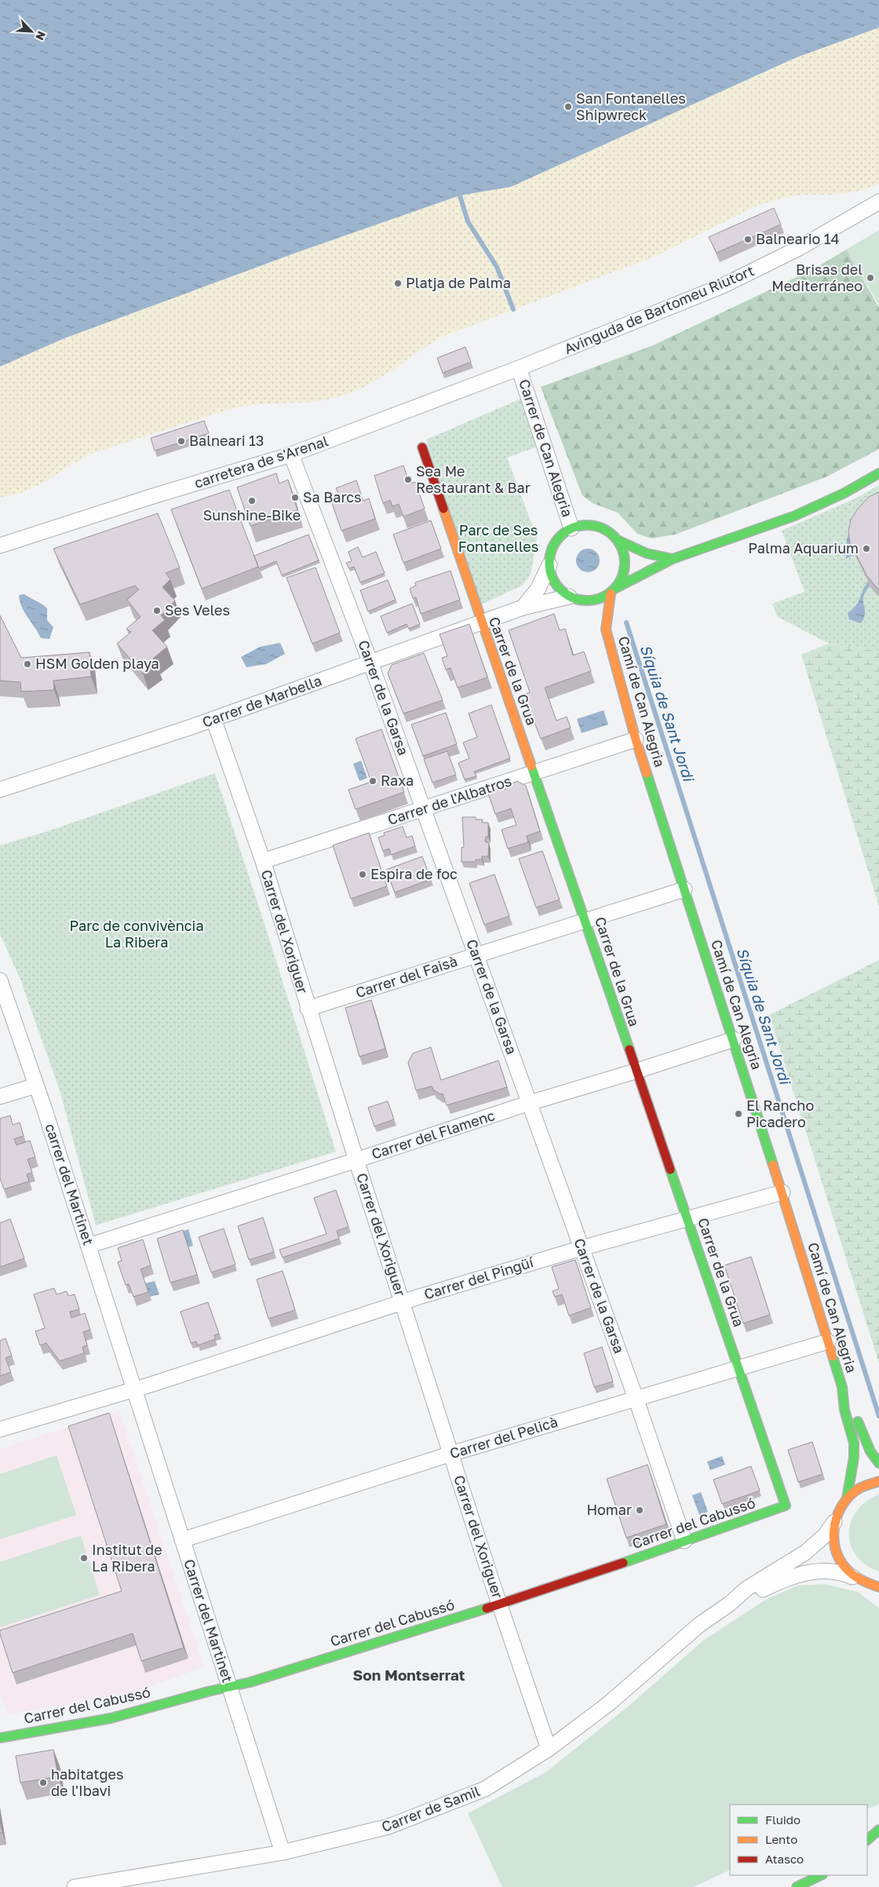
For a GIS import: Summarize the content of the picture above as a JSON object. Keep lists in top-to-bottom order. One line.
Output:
{"streets":{"main road":["Carrer de la Grua","Camí de Can Alegria","Carrer del Cabussó"],"street":["Avinguda de Bartomeu Riutort","Carrer de Can Alegria","carretera de s'Arenal","Carrer de la Garsa","Carrer de Marbella","Carrer de l'Albatros","Carrer del Xoriguer","Carrer del Faisà","Carrer del Flamenc","carrer del Martinet","Carrer del Pingüí","Carrer del Pelicà","Carrer del Martinet","Carrer de Samil"]},"crossings":[["Avinguda de Bartomeu Riutort","Carrer de Can Alegria"],["Avinguda de Bartomeu Riutort","carretera de s'Arenal"],["Carrer de Can Alegria","carretera de s'Arenal"],["Carrer de Can Alegria","Carrer de Marbella"],["carretera de s'Arenal","Carrer de la Garsa"],["Carrer de la Grua","Carrer de Marbella"],["Carrer de la Grua","Carrer de l'Albatros"],["Carrer de la Grua","Carrer del Faisà"],["Carrer de la Grua","Carrer del Flamenc"],["Carrer de la Grua","Carrer del Pingüí"],["Carrer de la Grua","Carrer del Pelicà"],["Carrer de la Grua","Carrer del Cabussó"],["Carrer de la Garsa","Carrer de Marbella"],["Carrer de la Garsa","Carrer de l'Albatros"],["Carrer de la Garsa","Carrer del Faisà"],["Carrer de la Garsa","Carrer del Flamenc"],["Carrer de la Garsa","Carrer del Pingüí"],["Carrer de la Garsa","Carrer del Pelicà"],["Carrer de la Garsa","Carrer del Cabussó"],["Carrer de Marbella","Carrer del Xoriguer"],["Camí de Can Alegria","Carrer de l'Albatros"],["Camí de Can Alegria","Carrer del Faisà"],["Camí de Can Alegria","Carrer del Flamenc"],["Camí de Can Alegria","Carrer del Pingüí"],["Camí de Can Alegria","Carrer del Pelicà"],["Carrer de l'Albatros","Carrer del Xoriguer"],["Carrer del Xoriguer","Carrer del Faisà"],["Carrer del Xoriguer","Carrer del Flamenc"],["Carrer del Xoriguer","Carrer del Pingüí"],["Carrer del Xoriguer","Carrer del Pelicà"],["Carrer del Xoriguer","Carrer del Cabussó"],["Carrer del Xoriguer","Carrer de Samil"],["Carrer del Flamenc","carrer del Martinet"],["carrer del Martinet","Carrer del Pingüí"],["carrer del Martinet","Carrer del Martinet"],["Carrer del Pingüí","Carrer del Martinet"],["Carrer del Pelicà","Carrer del Martinet"],["Carrer del Cabussó","Carrer del Martinet"],["Carrer del Martinet","Carrer de Samil"]],"districts":["Son Montserrat"],"water":["Síquia de Sant Jordi"],"parks":["Parc de Ses Fontanelles","Parc de convivència La Ribera"],"places":["San Fontanelles Shipwreck","Balneario 14","Brisas del Mediterráneo","Platja de Palma","Balneari 13","Sea Me Restaurant & Bar","Sa Barcs","Sunshine-Bike","Palma Aquarium","Ses Veles","HSM Golden playa","Raxa","Espira de foc","El Rancho Picadero","Homar","Institut de La Ribera","habitatges de l'Ibavi"],"legend":["Fluido","Lento","Atasco"],"north":"bottom right"}
